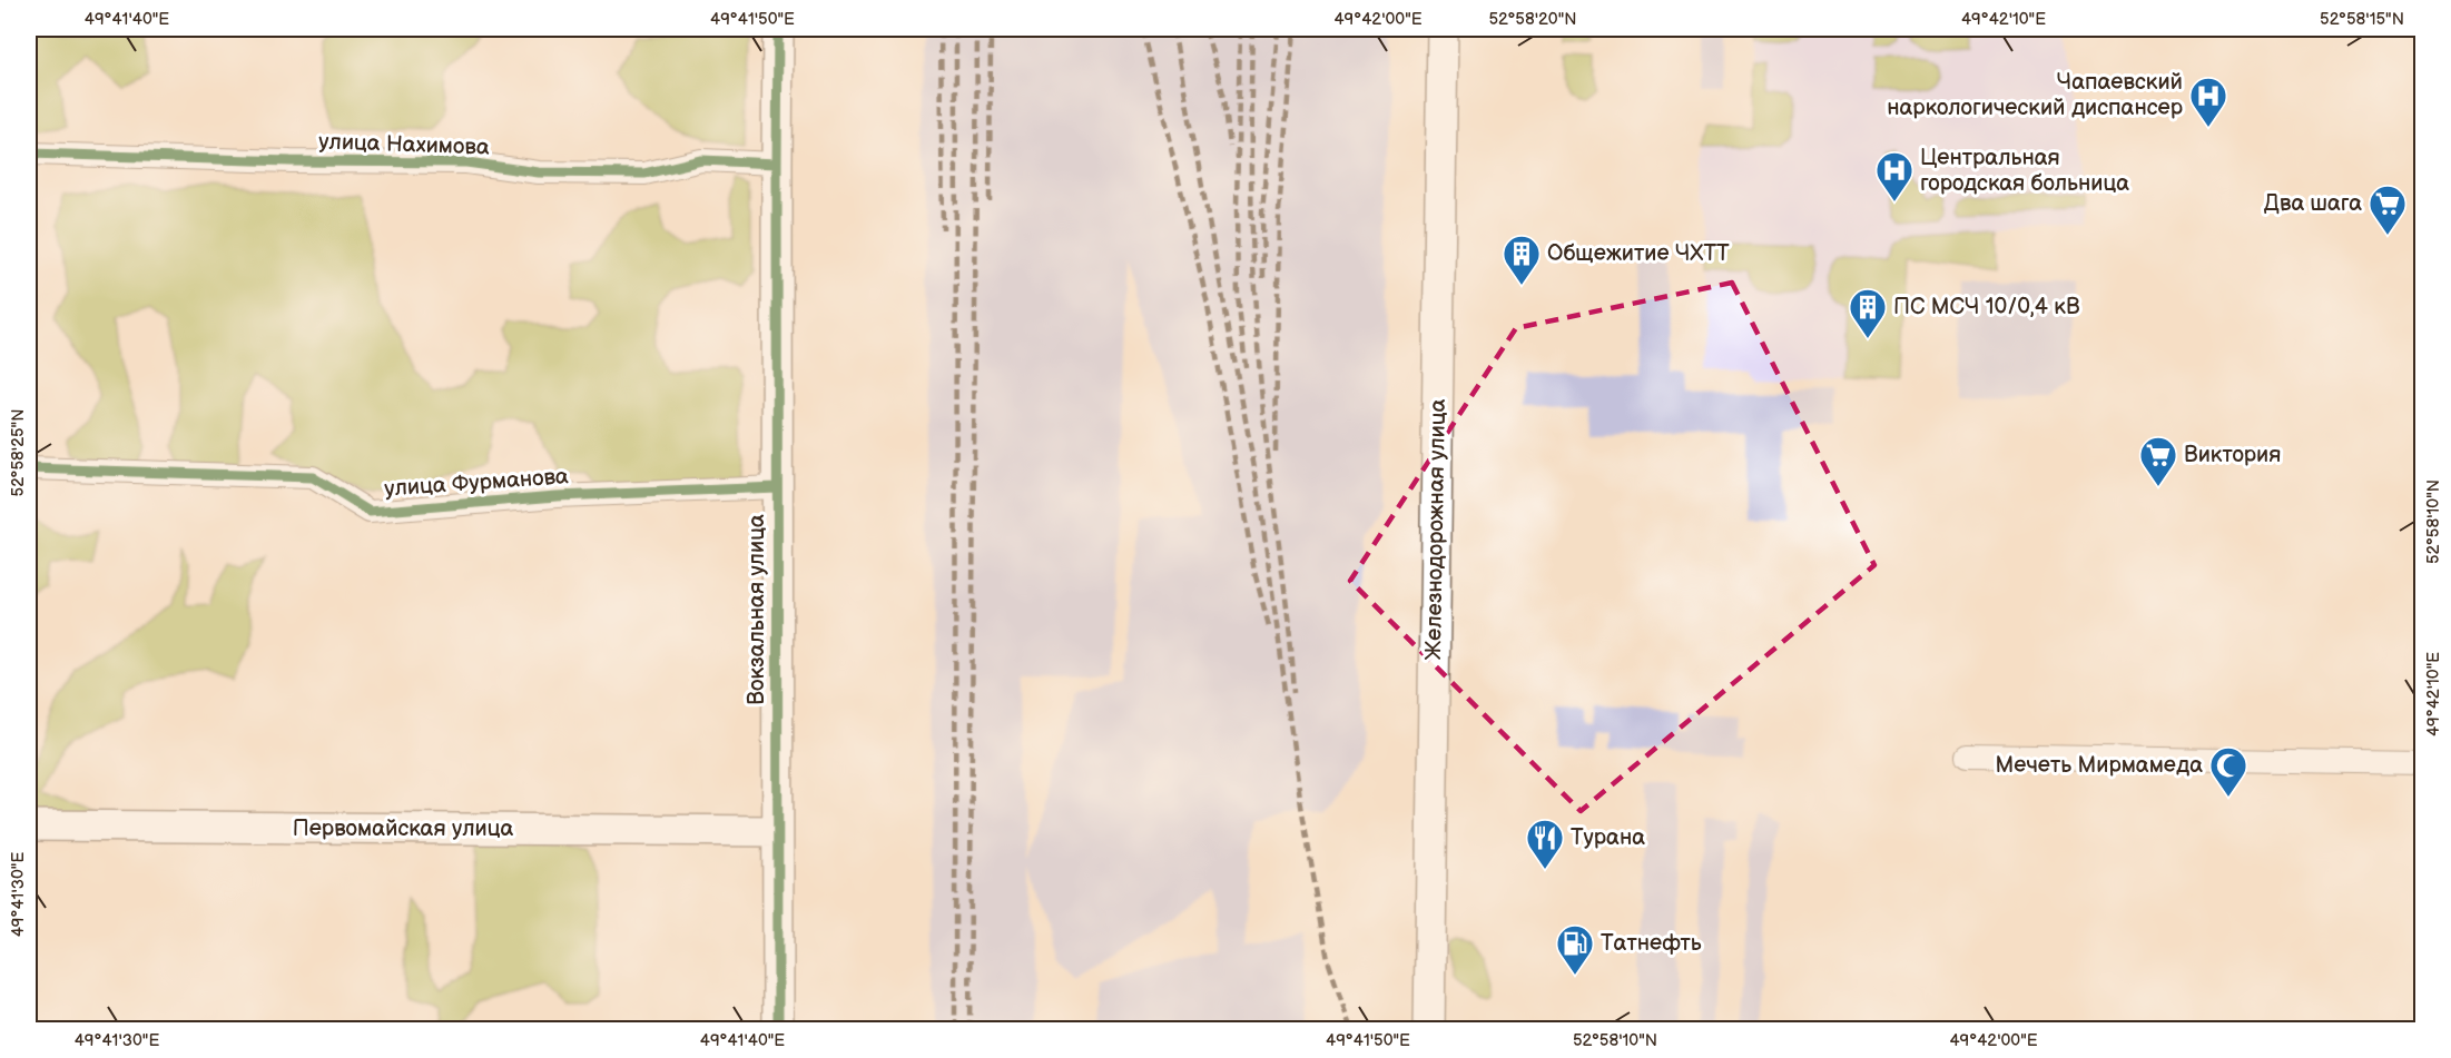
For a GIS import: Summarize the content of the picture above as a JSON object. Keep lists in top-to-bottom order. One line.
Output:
{"streets":{"street":["улица Нахимова","улица Фурманова","Железнодорожная улица","Вокзальная улица","Первомайская улица"]},"crossings":[["улица Нахимова","Вокзальная улица"],["улица Фурманова","Вокзальная улица"],["Вокзальная улица","Первомайская улица"]],"places":{"hospital":["Чапаевский наркологический диспансер","Центральная городская больница"],"supermarket":["Два шага","Виктория"],"building":["Общежитие ЧХТТ","ПС МСЧ 10/0,4 кВ"],"mosque":["Мечеть Мирмамеда"],"restaurant":["Турана"],"fuel station":["Татнефть"]},"coordinates":["49°41'40\"E","49°41'50\"E","49°42'00\"E","52°58'20\"N","49°42'10\"E","52°58'15\"N","52°58'25\"N","52°58'10\"N","49°41'30\"E"]}
